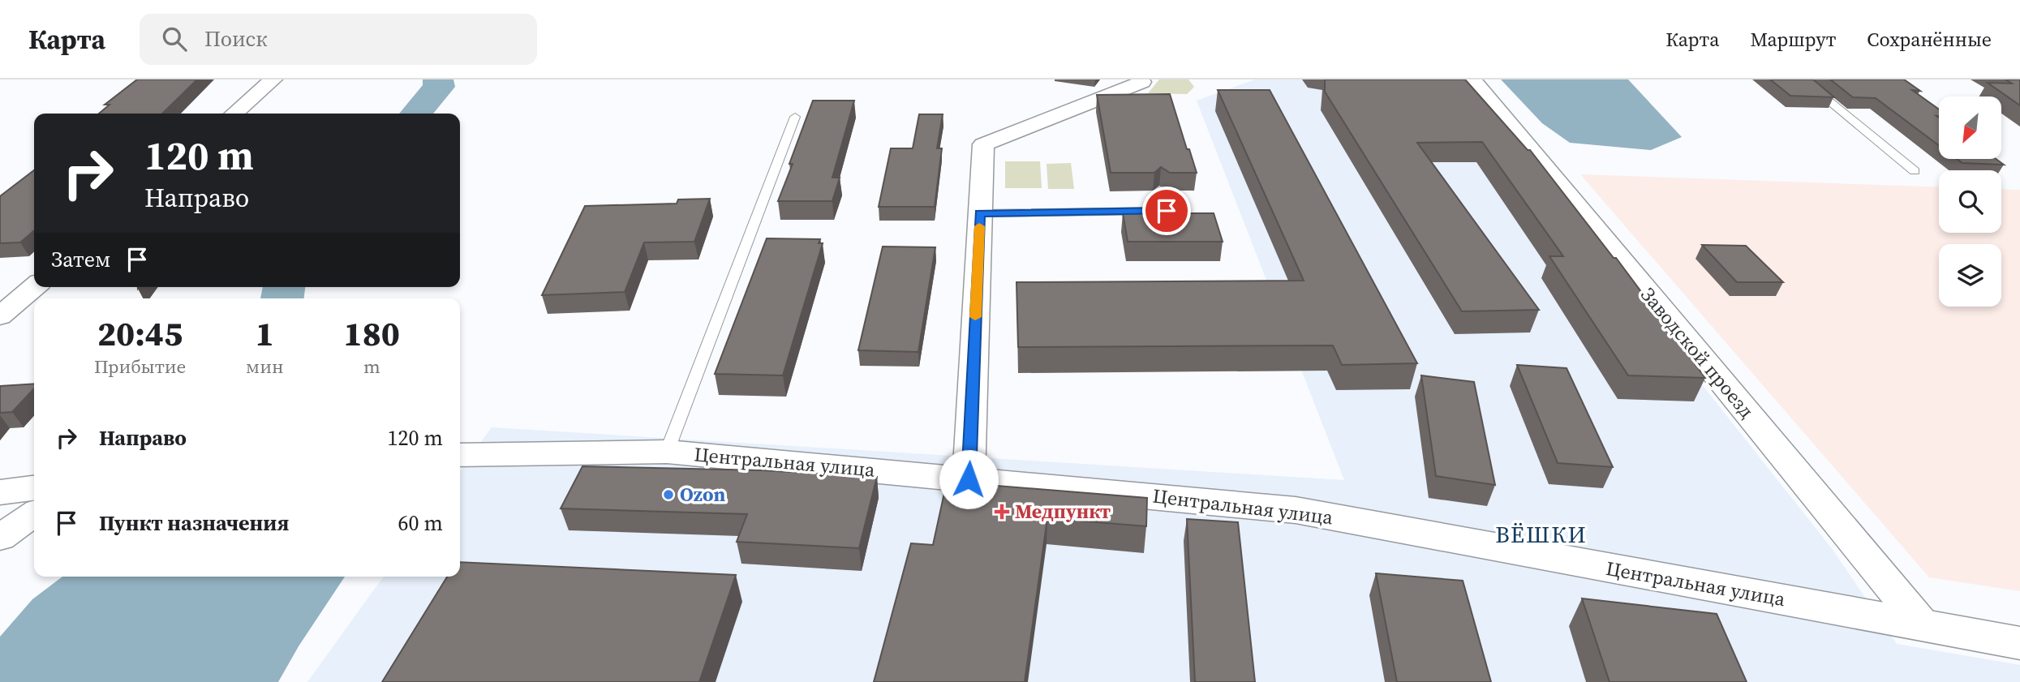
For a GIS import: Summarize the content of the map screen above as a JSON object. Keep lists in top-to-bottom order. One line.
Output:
{"streets":{"street":["Заводской проезд","Центральная улица"]},"crossings":[["Заводской проезд","Центральная улица"]],"districts":["ВЁШКИ"],"places":{"other":["Ozon"],"health":["Медпункт"]},"north":"bottom left","page":{"header":"Карта","search":"Поиск","nav":["Карта","Маршрут","Сохранённые"],"turn":["120 m","Направо"],"then":"Затем","eta":["20:45","Прибытие","1","мин","180","m"],"list":[{"name":"Направо","value":"120 m"},{"name":"Пункт назначения","value":"60 m"}]}}
